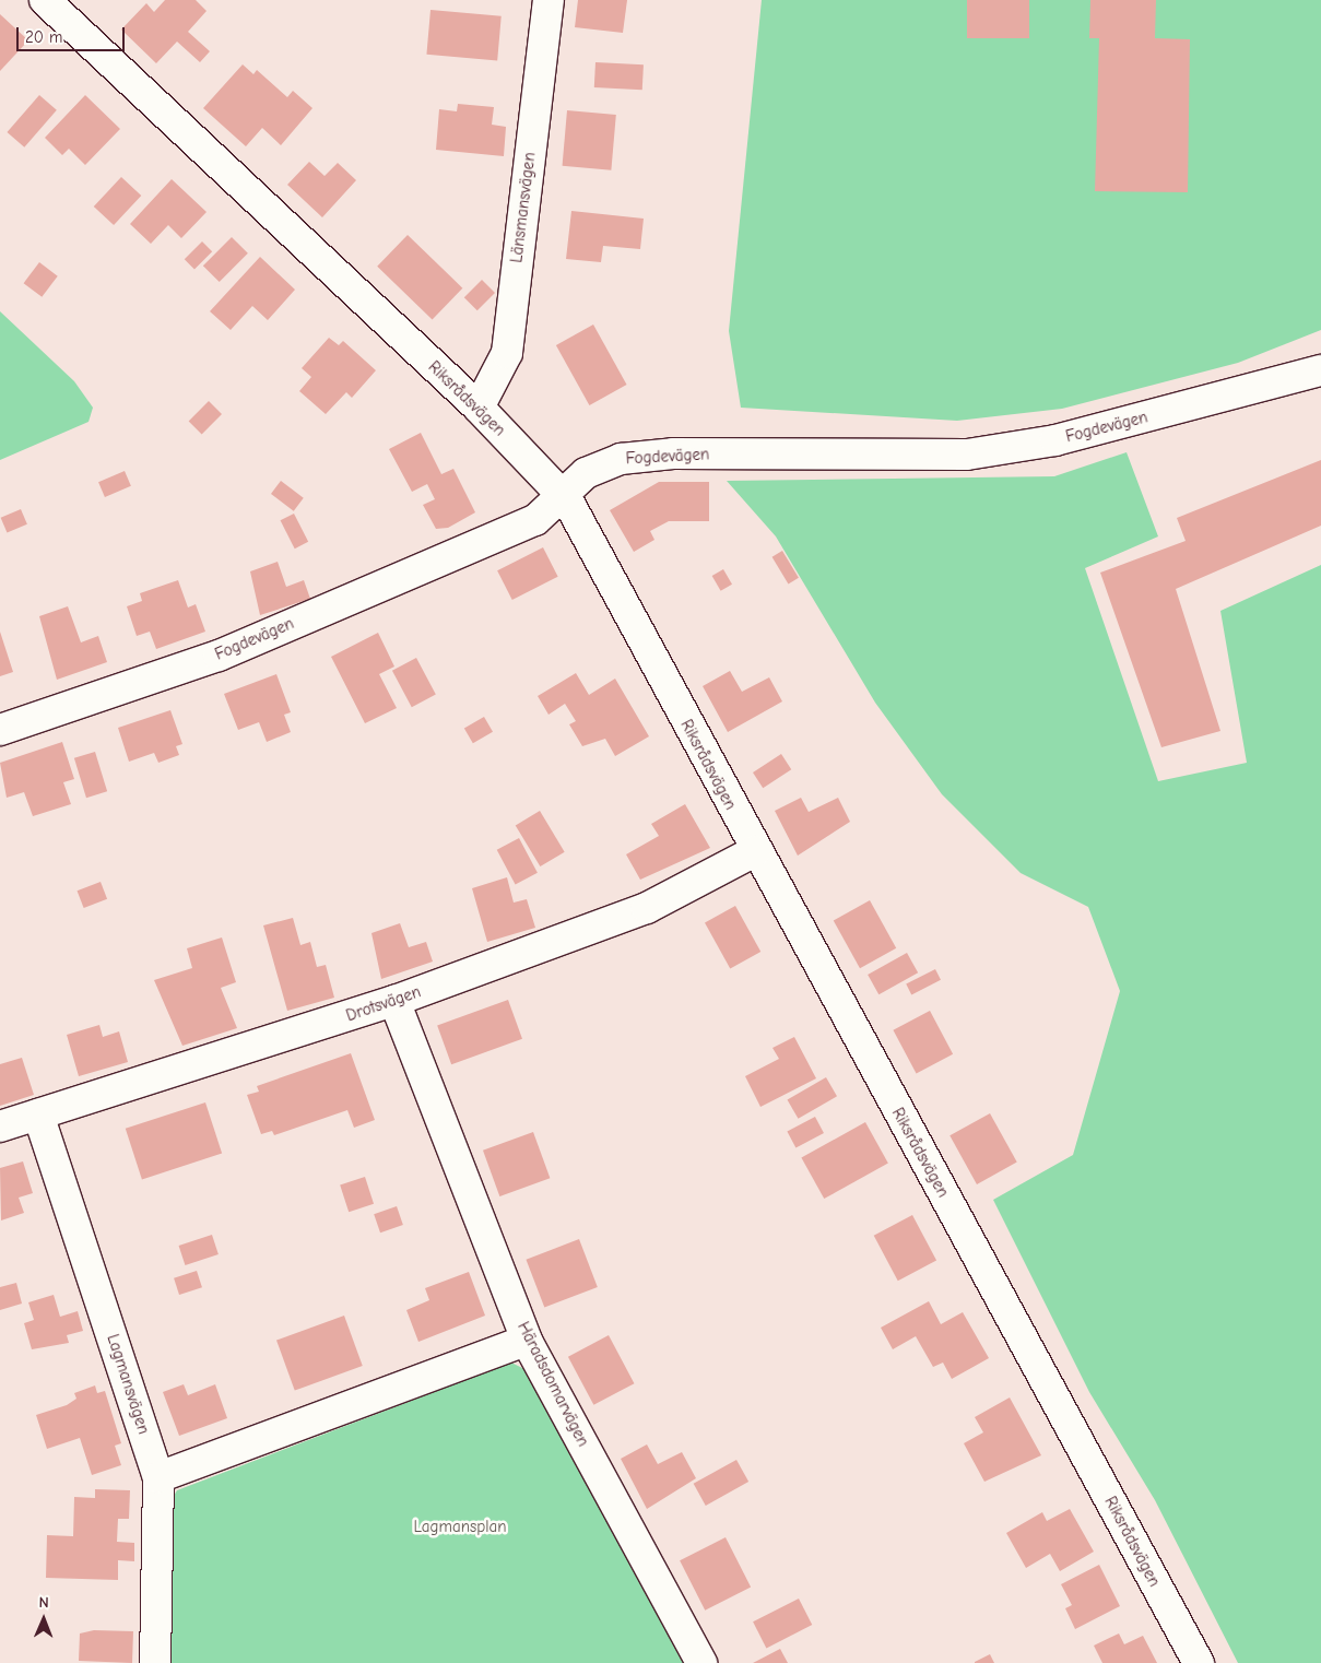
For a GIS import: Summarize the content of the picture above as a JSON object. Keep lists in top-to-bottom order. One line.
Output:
{"streets":{"street":["Länsmansvägen","Riksrådsvägen","Fogdevägen","Drotsvägen","Lagmansvägen","Häradsdomarvägen"]},"crossings":[["Länsmansvägen","Riksrådsvägen"],["Riksrådsvägen","Fogdevägen"],["Riksrådsvägen","Drotsvägen"],["Drotsvägen","Lagmansvägen"],["Drotsvägen","Häradsdomarvägen"]],"parks":["Lagmansplan"],"scale_bar":"20 m","north":"top"}
